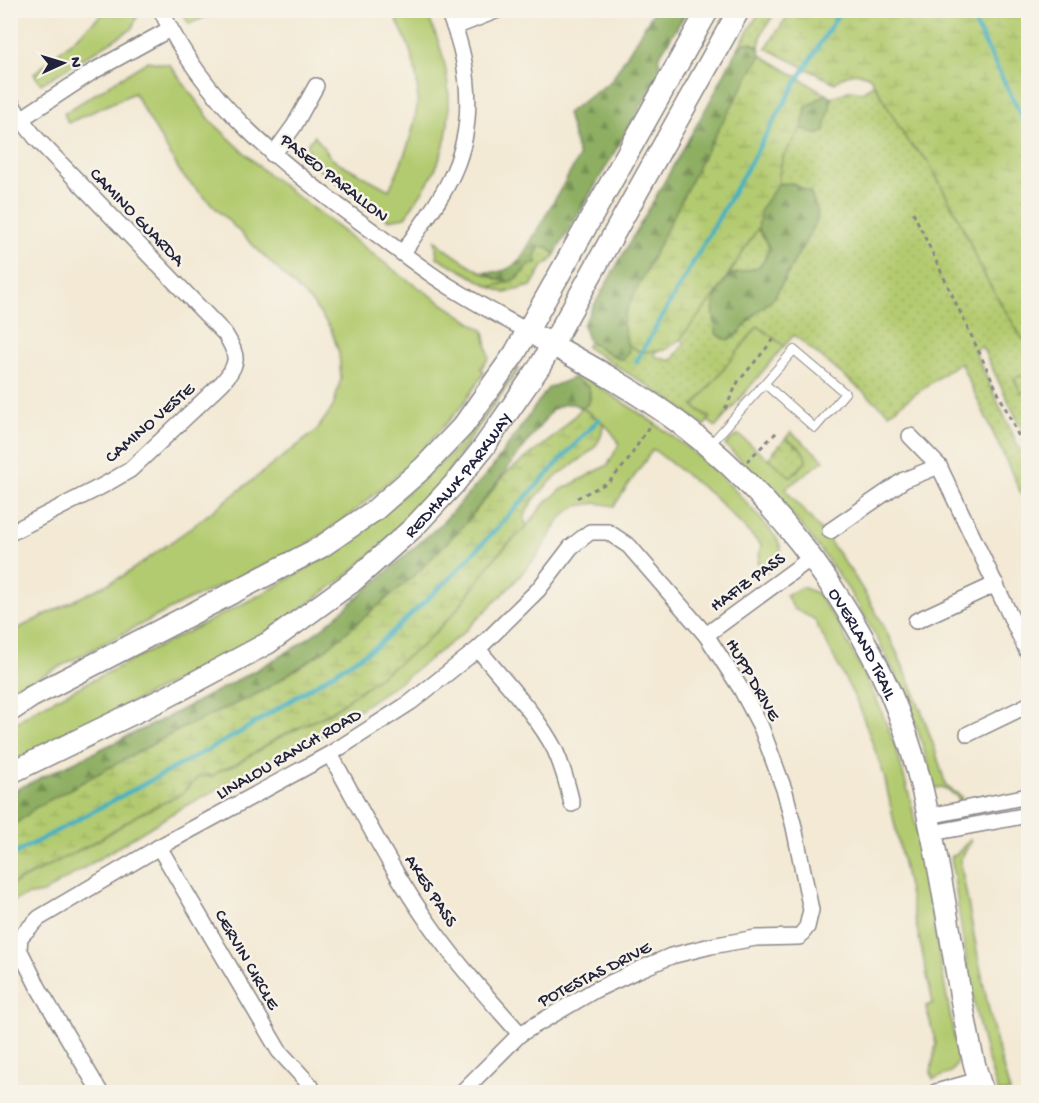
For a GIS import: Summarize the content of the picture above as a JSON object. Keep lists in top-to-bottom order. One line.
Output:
{"streets":{"main road":["REDHAWK PARKWAY","OVERLAND TRAIL"],"street":["PASEO PARALLON","CAMINO GUARDA","CAMINO VESTE","HAFIZ PASS","HUPP DRIVE","LINALOU RANCH ROAD","AKES PASS","CERVIN CIRCLE","POTESTAS DRIVE"]},"crossings":[["PASEO PARALLON","REDHAWK PARKWAY"],["PASEO PARALLON","OVERLAND TRAIL"],["CAMINO GUARDA","CAMINO VESTE"],["REDHAWK PARKWAY","OVERLAND TRAIL"],["HAFIZ PASS","OVERLAND TRAIL"],["HAFIZ PASS","HUPP DRIVE"],["HUPP DRIVE","LINALOU RANCH ROAD"],["HUPP DRIVE","POTESTAS DRIVE"],["LINALOU RANCH ROAD","AKES PASS"],["LINALOU RANCH ROAD","CERVIN CIRCLE"],["AKES PASS","POTESTAS DRIVE"]],"north":"right"}
